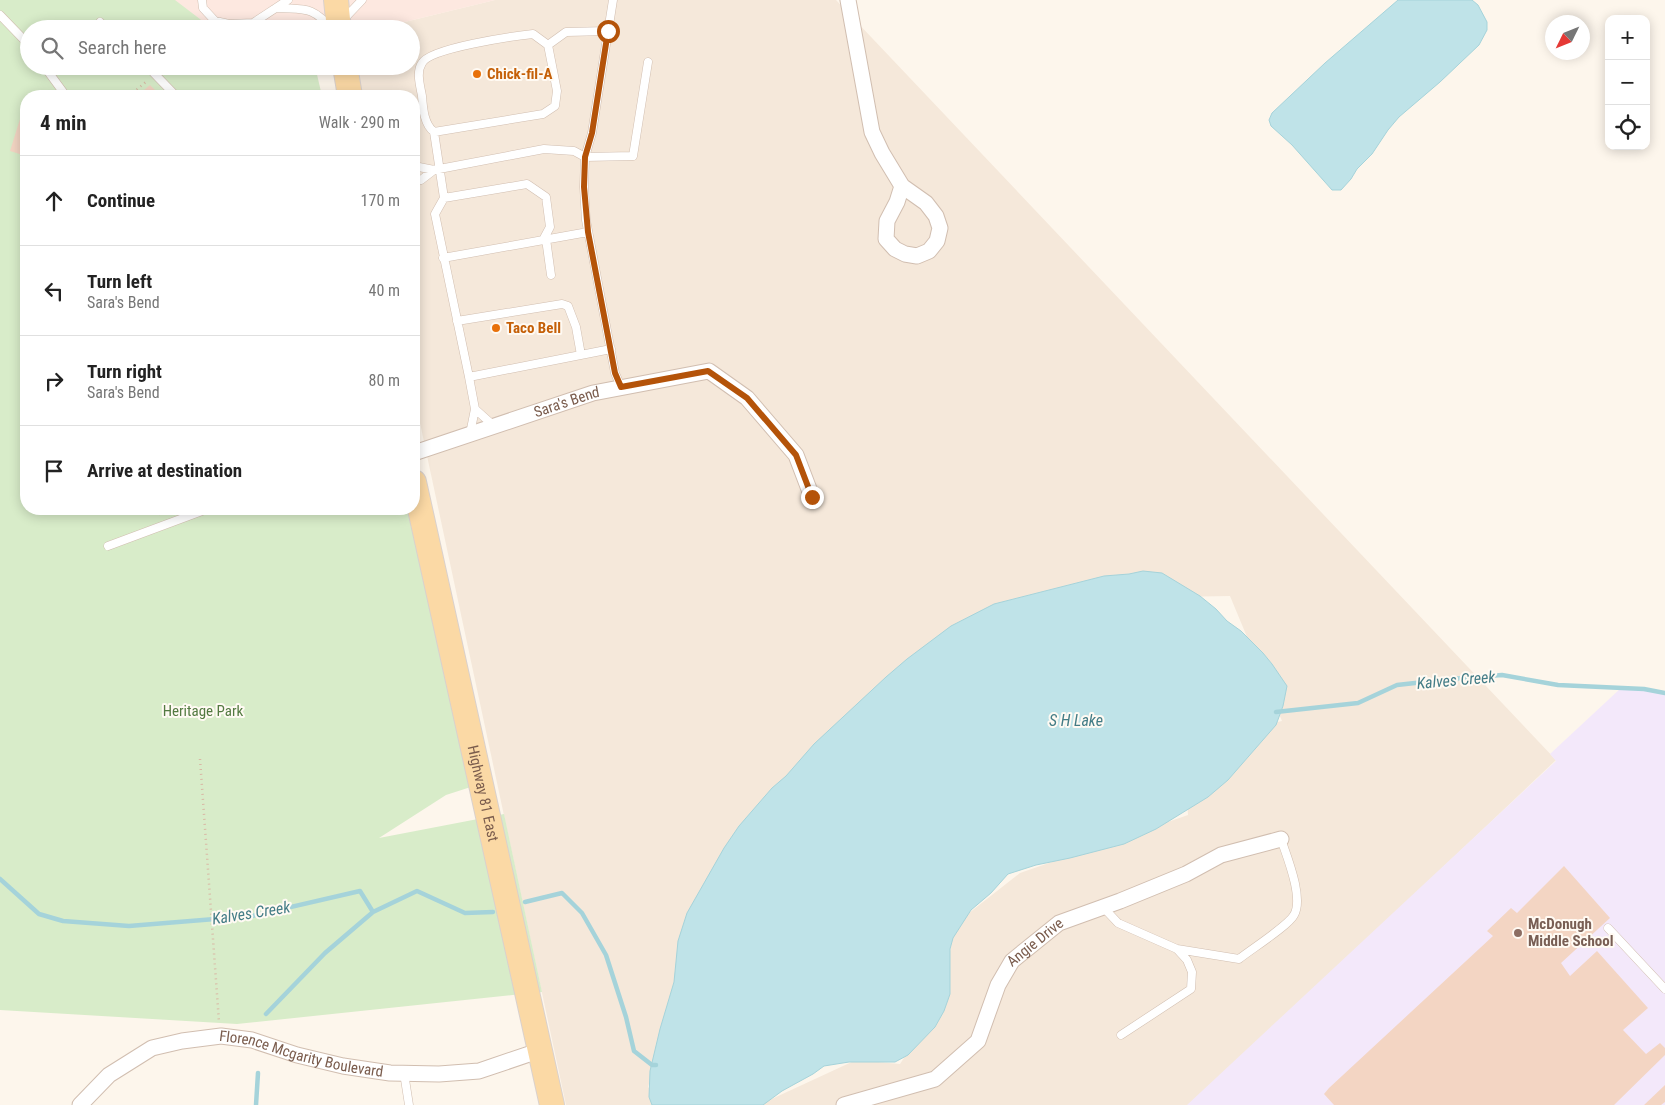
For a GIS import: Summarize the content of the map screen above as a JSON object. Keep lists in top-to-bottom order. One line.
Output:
{"streets":{"main road":["Highway 81 East"],"street":["Sara's Bend","Angie Drive","Florence Mcgarity Boulevard"]},"crossings":[["Highway 81 East","Florence Mcgarity Boulevard"]],"water":["Kalves Creek","S H Lake"],"parks":["Heritage Park"],"places":["Chick-fil-A","Taco Bell","McDonugh Middle School"],"north":"bottom left","page":{"map_buttons":["+","−"],"search":"Search here","heading":["4 min","Walk · 290 m"],"list":[["Continue","170 m"],["Turn left","Sara's Bend","40 m"],["Turn right","Sara's Bend","80 m"],"Arrive at destination"]}}
